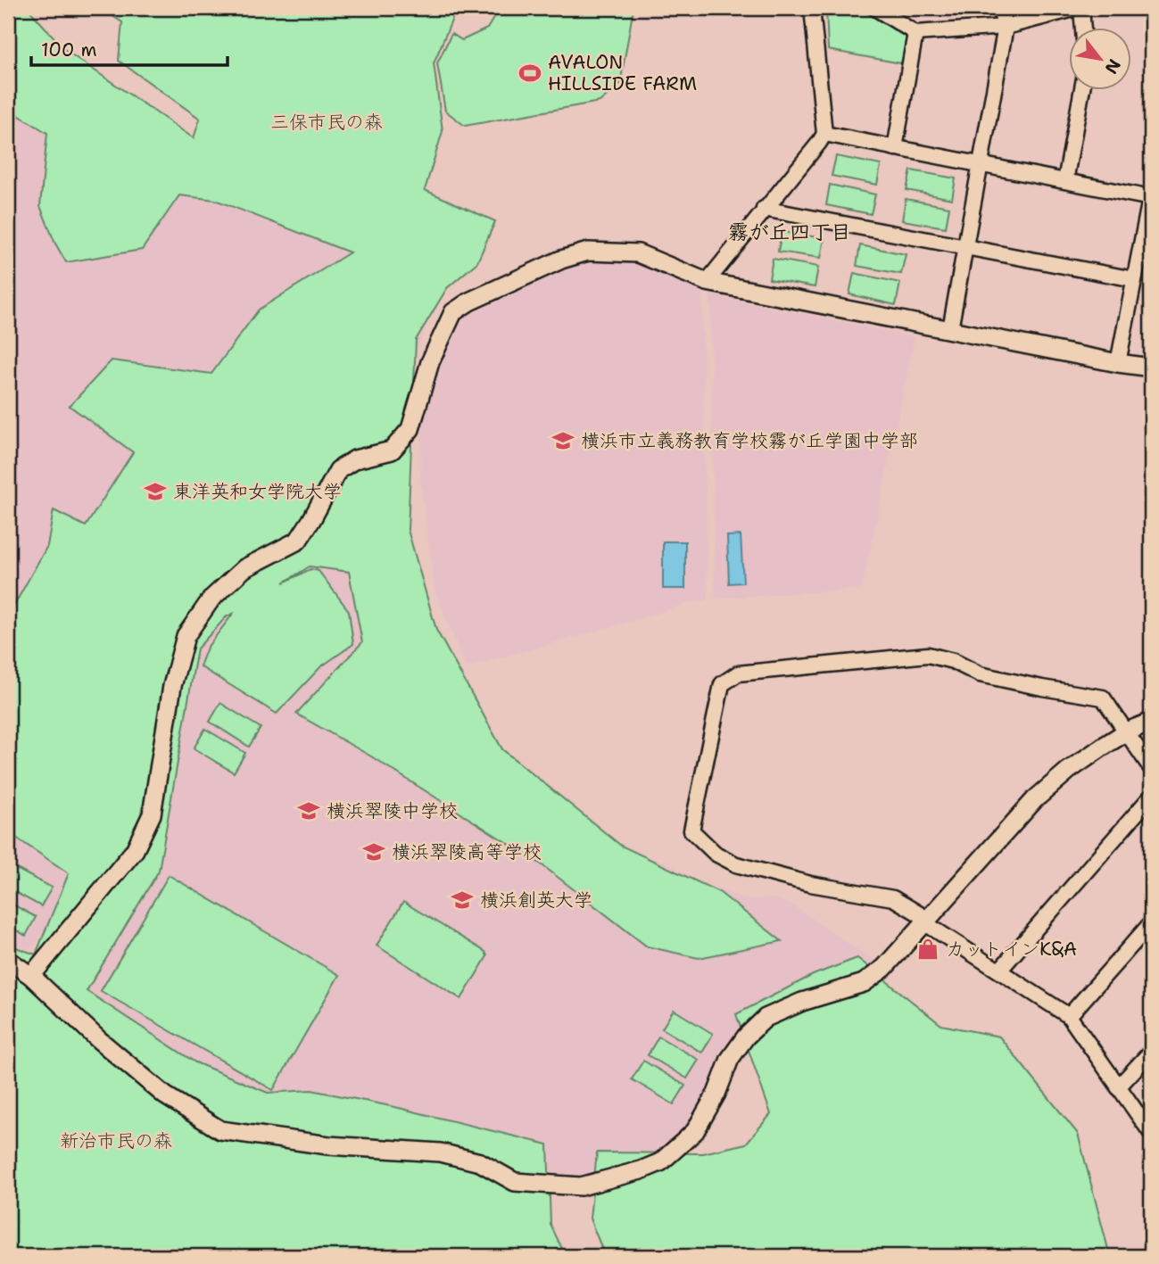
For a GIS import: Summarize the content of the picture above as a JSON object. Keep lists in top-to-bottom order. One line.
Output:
{"districts":["霧が丘四丁目"],"parks":["三保市民の森","新治市民の森"],"places":{"sports":["AVALON HILLSIDE FARM"],"school or university":["横浜市立義務教育学校霧が丘学園中学部","東洋英和女学院大学","横浜翠陵中学校","横浜翠陵高等学校","横浜創英大学"],"shop":["カットインK&A"]},"scale_bar":"100 m","north":"bottom right"}
